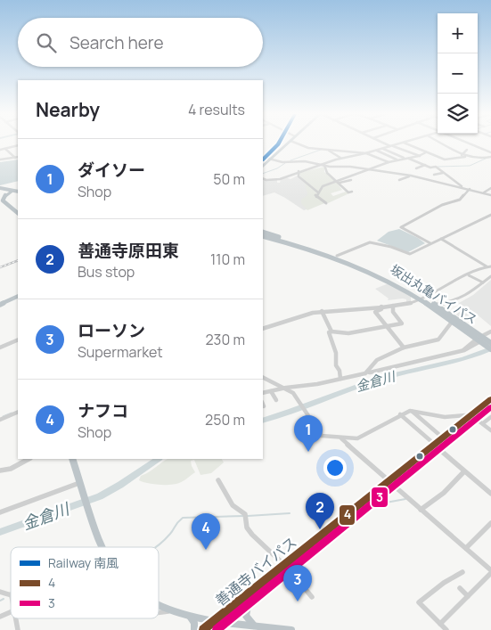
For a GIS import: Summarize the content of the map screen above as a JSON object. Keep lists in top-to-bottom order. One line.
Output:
{"streets":{"highway":["坂出丸亀バイパス","善通寺バイパス"]},"water":["金倉川"],"lines":["rail line 南風","transit line 4","transit line 3"],"legend":["Railway 南風","4","3"],"page":{"map_buttons":["+","−"],"search":"Search here","heading":["Nearby","4 results"],"list":[{"mark":"1","name":"ダイソー","note":"Shop","value":"50 m"},{"mark":"2","name":"善通寺原田東","note":"Bus stop","value":"110 m"},{"mark":"3","name":"ローソン","note":"Supermarket","value":"230 m"},{"mark":"4","name":"ナフコ","note":"Shop","value":"250 m"}],"pins":["1","2","4","3"]}}
